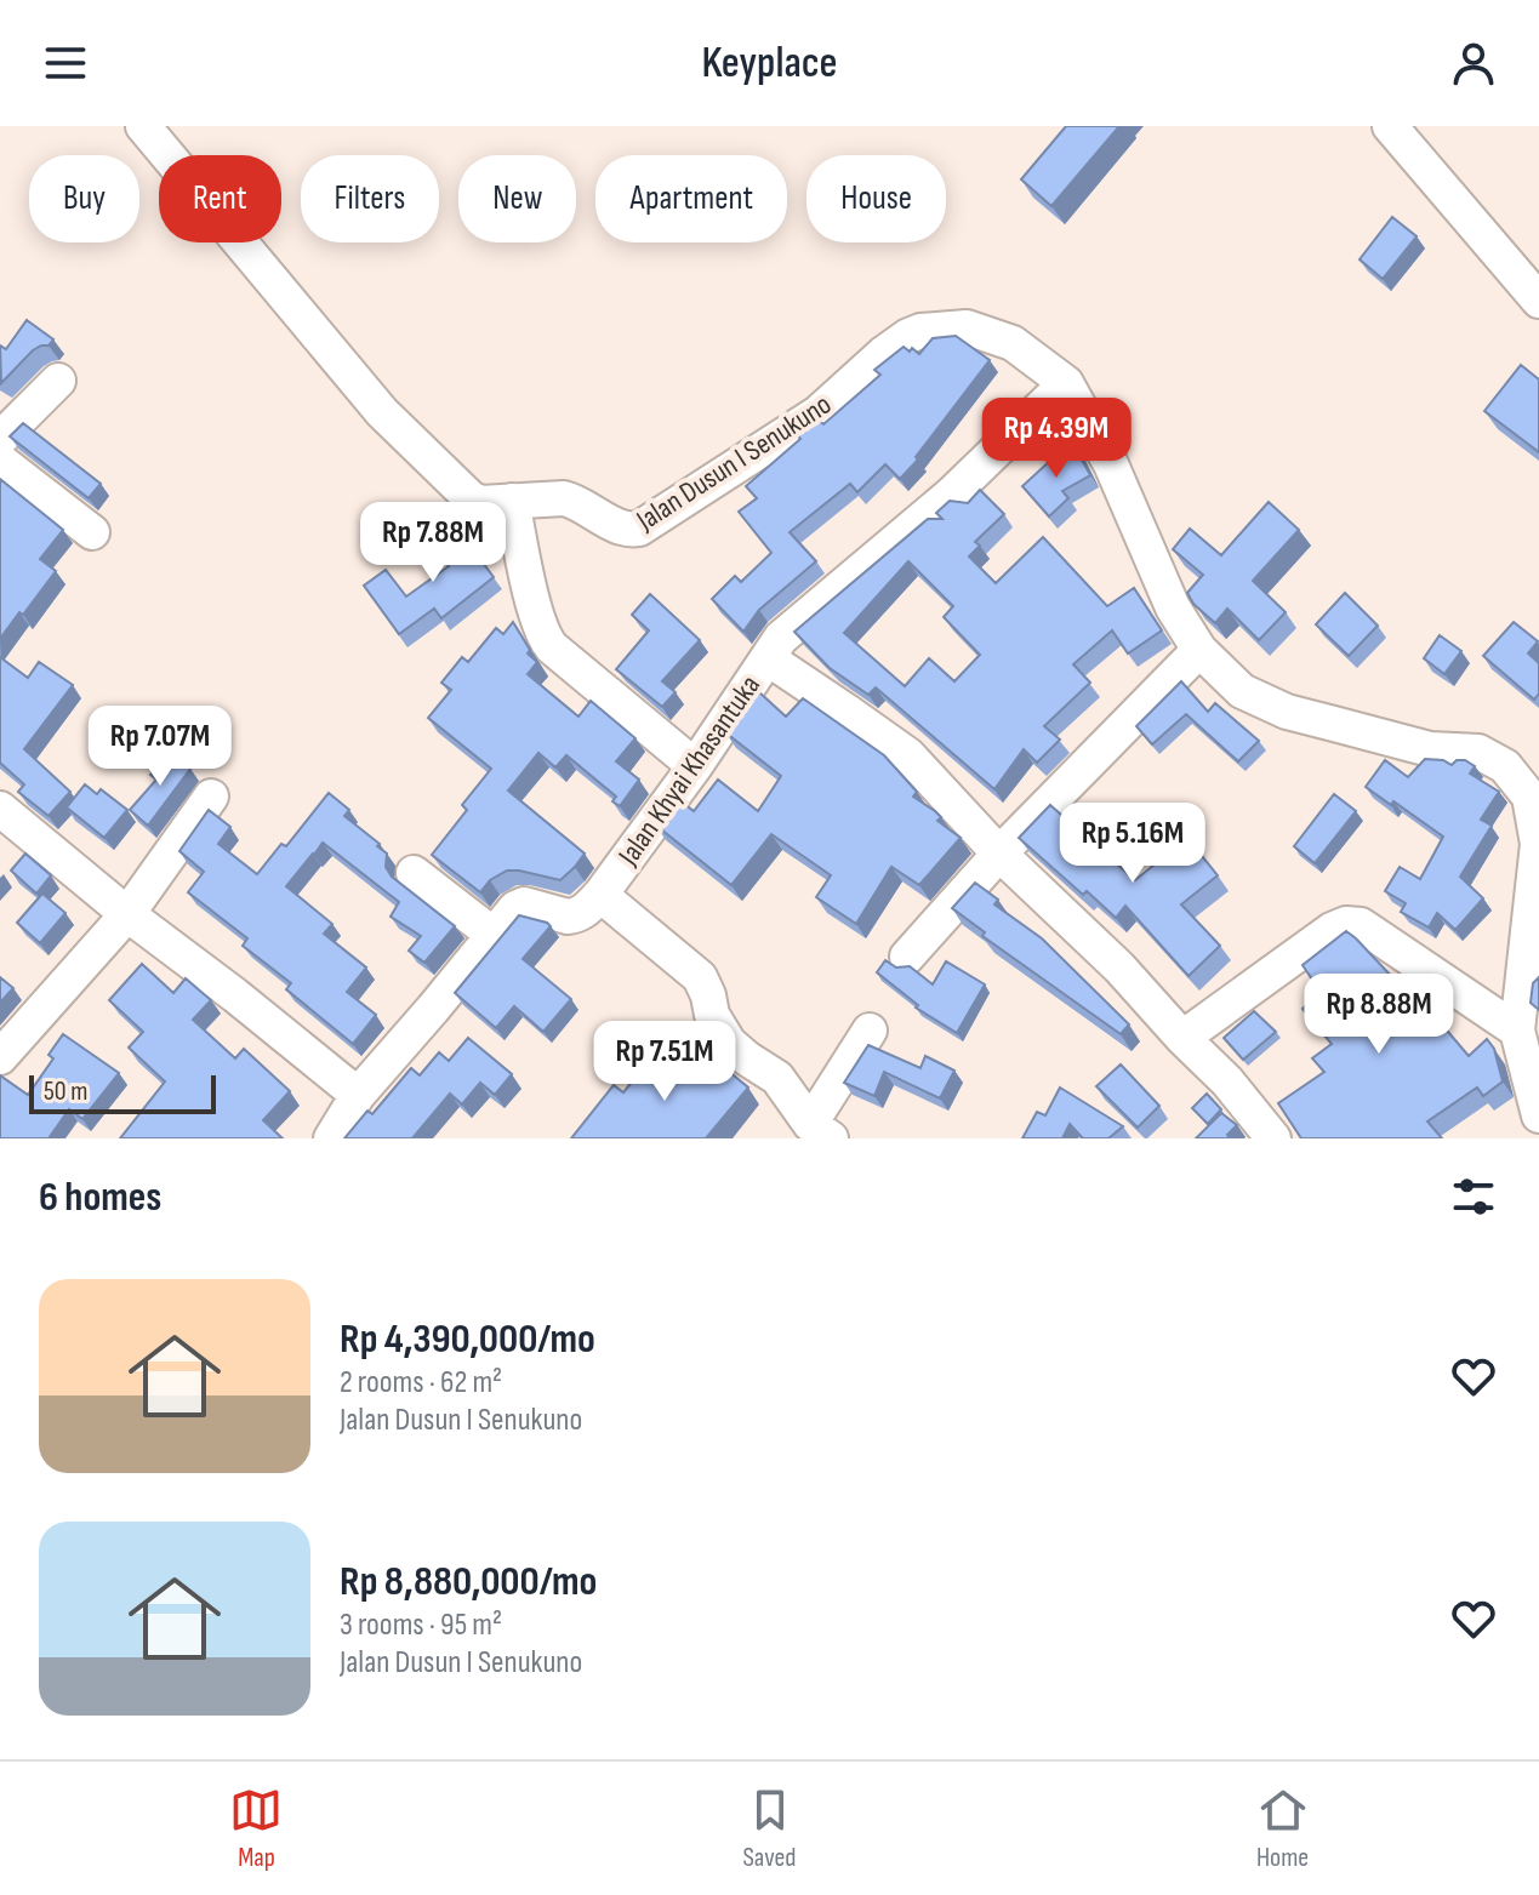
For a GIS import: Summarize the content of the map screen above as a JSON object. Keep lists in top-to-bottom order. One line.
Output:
{"streets":{"street":["Jalan Dusun I Senukuno","Jalan Khyai Khasantuka"]},"crossings":[["Jalan Dusun I Senukuno","Jalan Khyai Khasantuka"]],"scale_bar":"50 m","page":{"header":"Keyplace","chip":["Buy","Rent","Filters","New","Apartment","House"],"price":["Rp 4.39M","Rp 7.88M","Rp 7.07M","Rp 5.16M","Rp 8.88M","Rp 7.51M"],"scale":"50 m","heading":"6 homes","list":[{"name":"Rp 4,390,000/mo","note":"2 rooms · 62 m² · Jalan Dusun I Senukuno"},{"name":"Rp 8,880,000/mo","note":"3 rooms · 95 m² · Jalan Dusun I Senukuno"}],"tabs":["Map","Saved","Home"]}}
